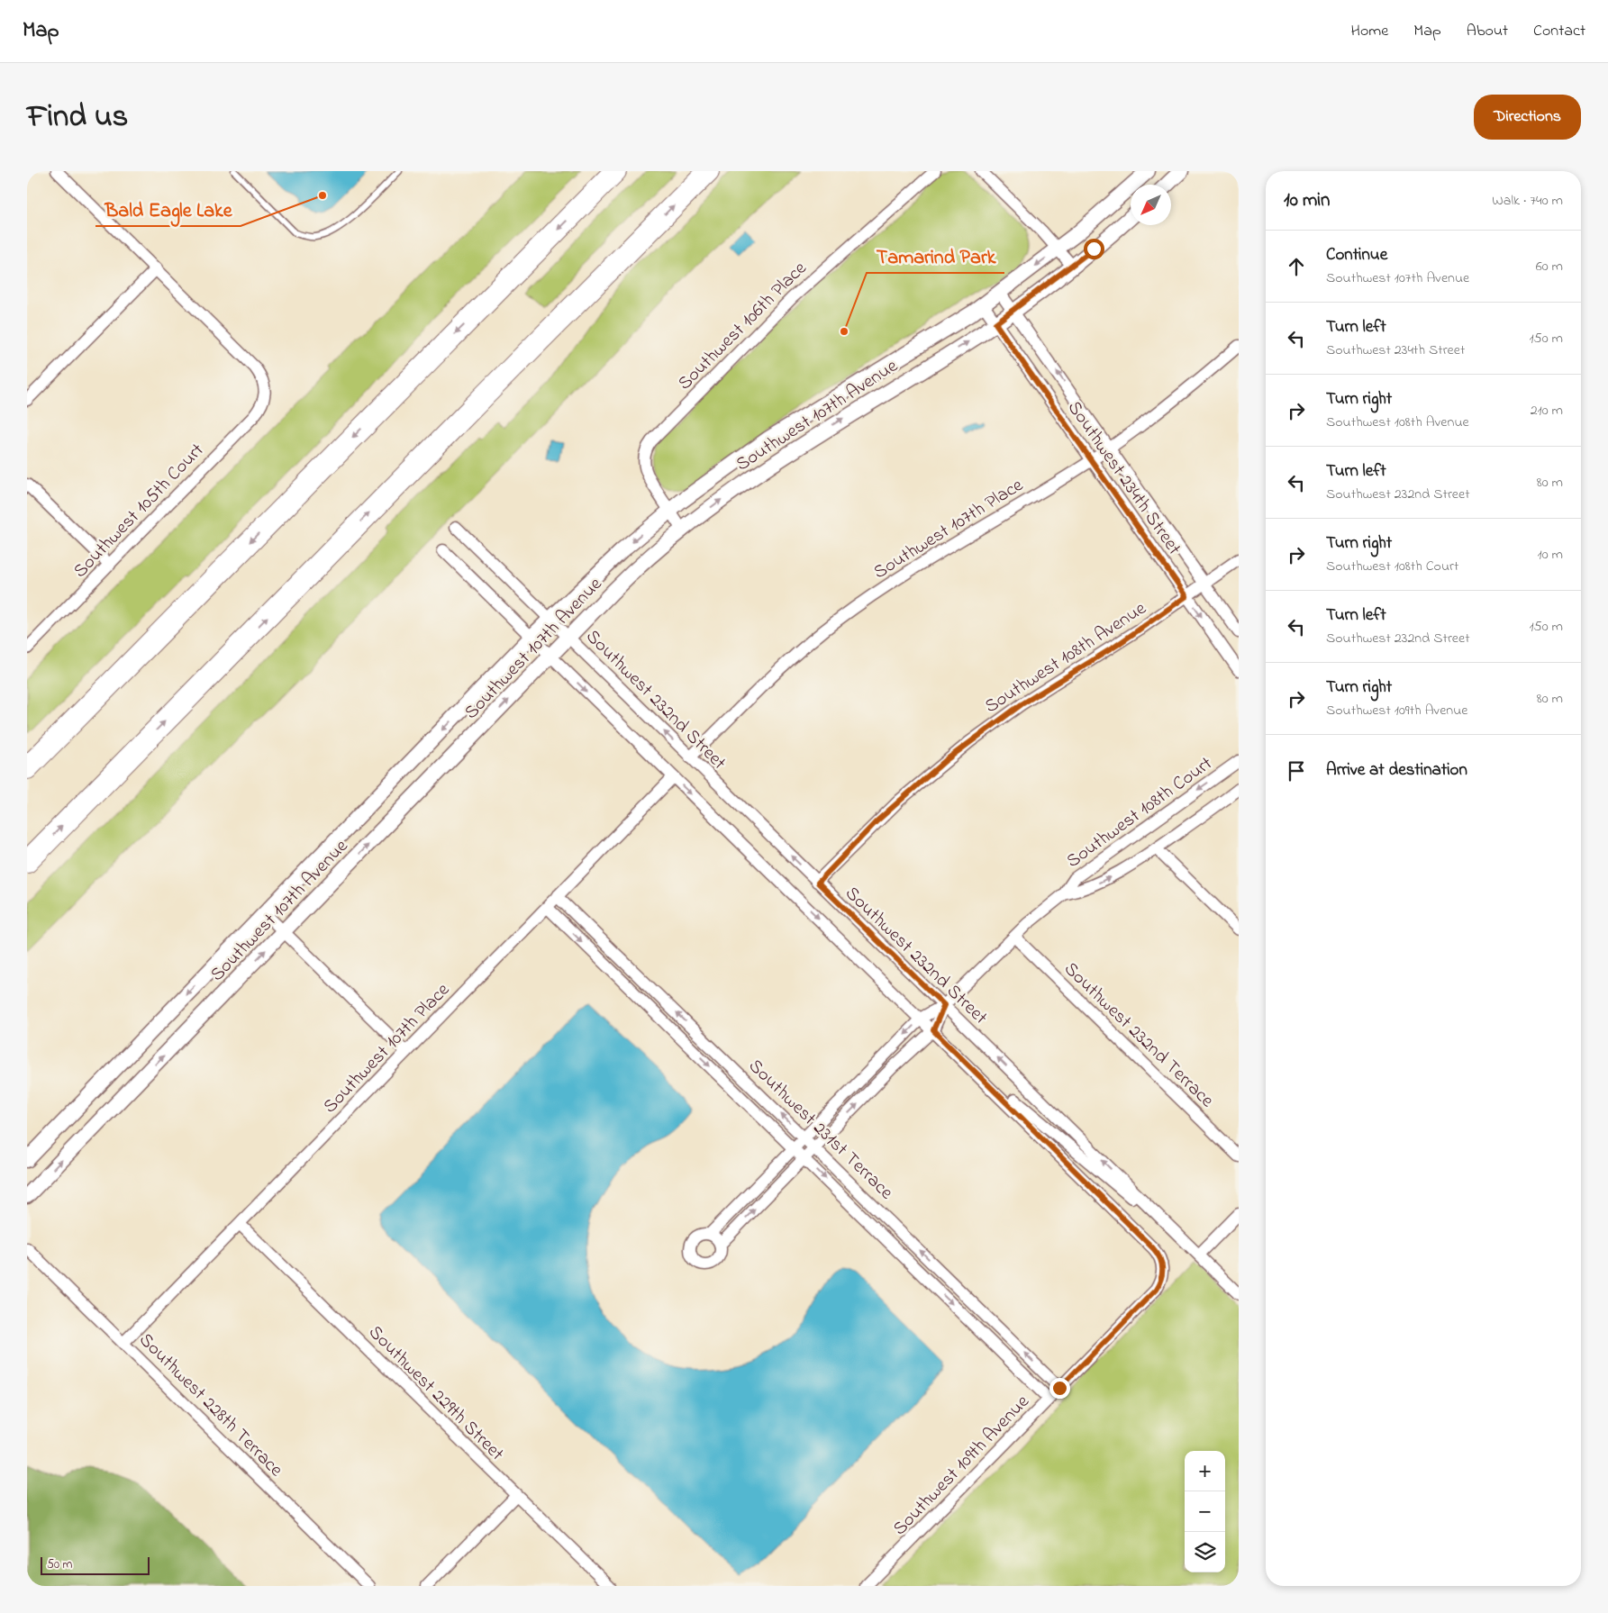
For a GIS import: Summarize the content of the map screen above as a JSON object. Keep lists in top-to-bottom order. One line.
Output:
{"streets":{"street":["Southwest 106th Place","Southwest 107th Avenue","Southwest 234th Street","Southwest 105th Court","Southwest 107th Place","Southwest 108th Avenue","Southwest 232nd Street","Southwest 108th Court","Southwest 232nd Terrace","Southwest 231st Terrace","Southwest 229th Street","Southwest 228th Terrace","Southwest 109th Avenue"]},"crossings":[["Southwest 106th Place","Southwest 107th Avenue"],["Southwest 107th Avenue","Southwest 234th Street"],["Southwest 107th Avenue","Southwest 232nd Street"],["Southwest 234th Street","Southwest 107th Place"],["Southwest 234th Street","Southwest 108th Avenue"],["Southwest 107th Place","Southwest 232nd Street"],["Southwest 107th Place","Southwest 231st Terrace"],["Southwest 107th Place","Southwest 229th Street"],["Southwest 107th Place","Southwest 228th Terrace"],["Southwest 108th Avenue","Southwest 232nd Street"],["Southwest 232nd Street","Southwest 108th Court"],["Southwest 108th Court","Southwest 232nd Terrace"],["Southwest 108th Court","Southwest 231st Terrace"],["Southwest 231st Terrace","Southwest 109th Avenue"]],"places":["Bald Eagle Lake","Tamarind Park"],"scale_bar":"50 m","north":"bottom left","page":{"header":"Map","nav":["Home","Map","About","Contact"],"title":"Find us","buttons":"Directions","heading":["10 min","Walk · 740 m"],"list":[["Continue","Southwest 107th Avenue","60 m"],["Turn left","Southwest 234th Street","150 m"],["Turn right","Southwest 108th Avenue","210 m"],["Turn left","Southwest 232nd Street","80 m"],["Turn right","Southwest 108th Court","10 m"],["Turn left","Southwest 232nd Street","150 m"],["Turn right","Southwest 109th Avenue","80 m"],"Arrive at destination"],"map_buttons":["+","−"],"scale":"50 m"}}
